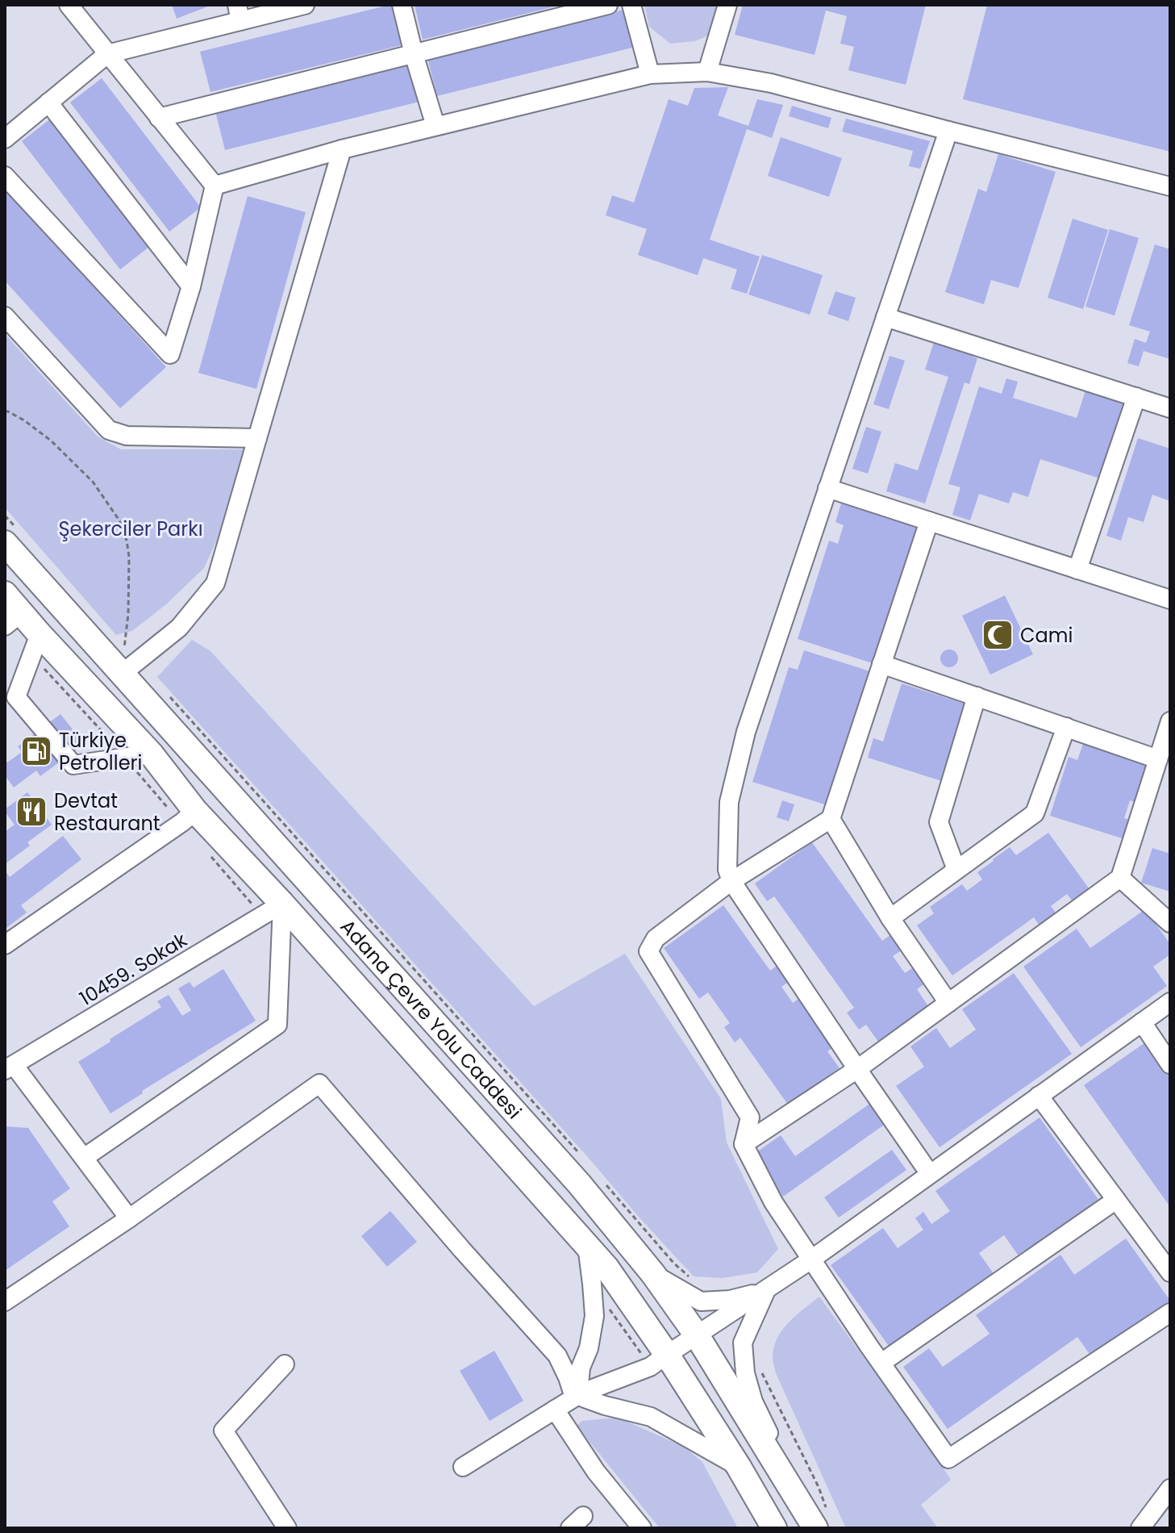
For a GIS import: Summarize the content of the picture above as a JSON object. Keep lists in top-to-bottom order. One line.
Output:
{"streets":{"highway":["Adana Çevre Yolu Caddesi"],"street":["10459. Sokak"]},"crossings":[["10459. Sokak","Adana Çevre Yolu Caddesi"]],"parks":["Şekerciler Parkı"],"places":{"mosque":["Cami"],"fuel station":["Türkiye Petrolleri"],"restaurant":["Devtat Restaurant"]}}
